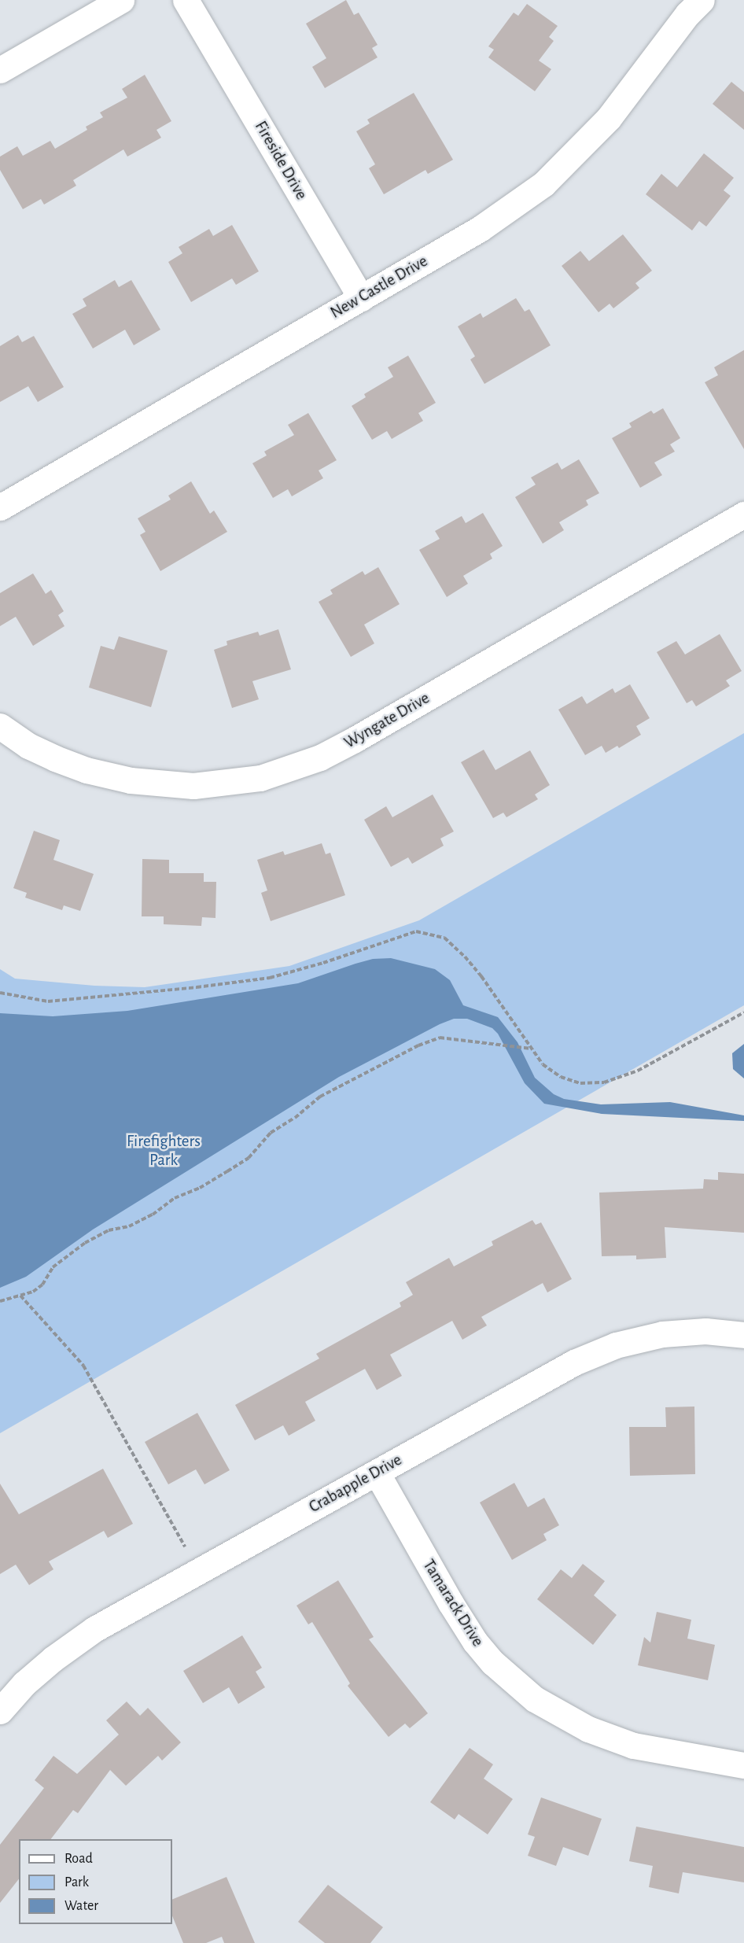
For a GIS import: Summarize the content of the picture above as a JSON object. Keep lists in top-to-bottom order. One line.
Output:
{"streets":{"street":["Fireside Drive","New Castle Drive","Wyngate Drive","Crabapple Drive","Tamarack Drive"]},"crossings":[["Fireside Drive","New Castle Drive"],["Crabapple Drive","Tamarack Drive"]],"parks":["Firefighters Park"],"legend":["Road","Park","Water"]}
